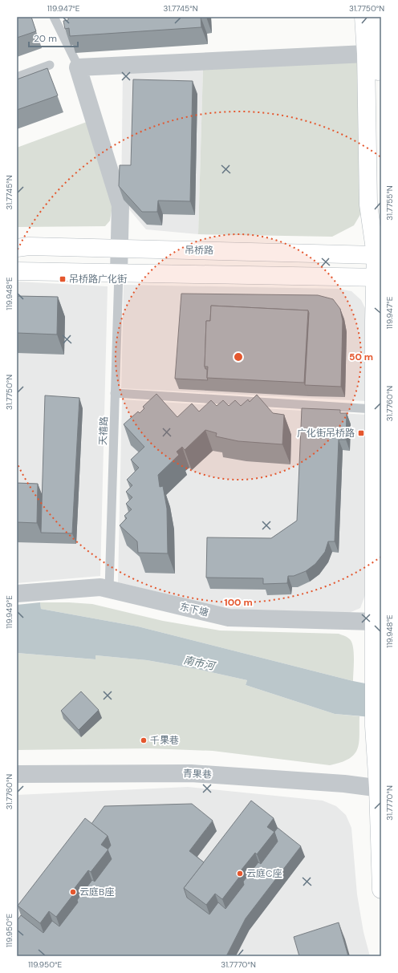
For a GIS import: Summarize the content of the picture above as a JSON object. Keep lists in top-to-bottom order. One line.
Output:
{"streets":{"main road":["吊桥路"],"street":["东下塘","青果巷"],"lane":["天禧路"]},"crossings":[["天禧路","东下塘"]],"water":["南市河"],"places":{"transit":["吊桥路广化街","广化街吊桥路"],"other":["千果巷","云庭C座","云庭B座"]},"scale_bar":"20 m","coordinates":["119.947°E","31.7745°N","31.7750°N","31.7755°N","119.948°E","31.7760°N","119.949°E","31.7770°N","119.950°E"],"rings":["50 m","100 m"]}
